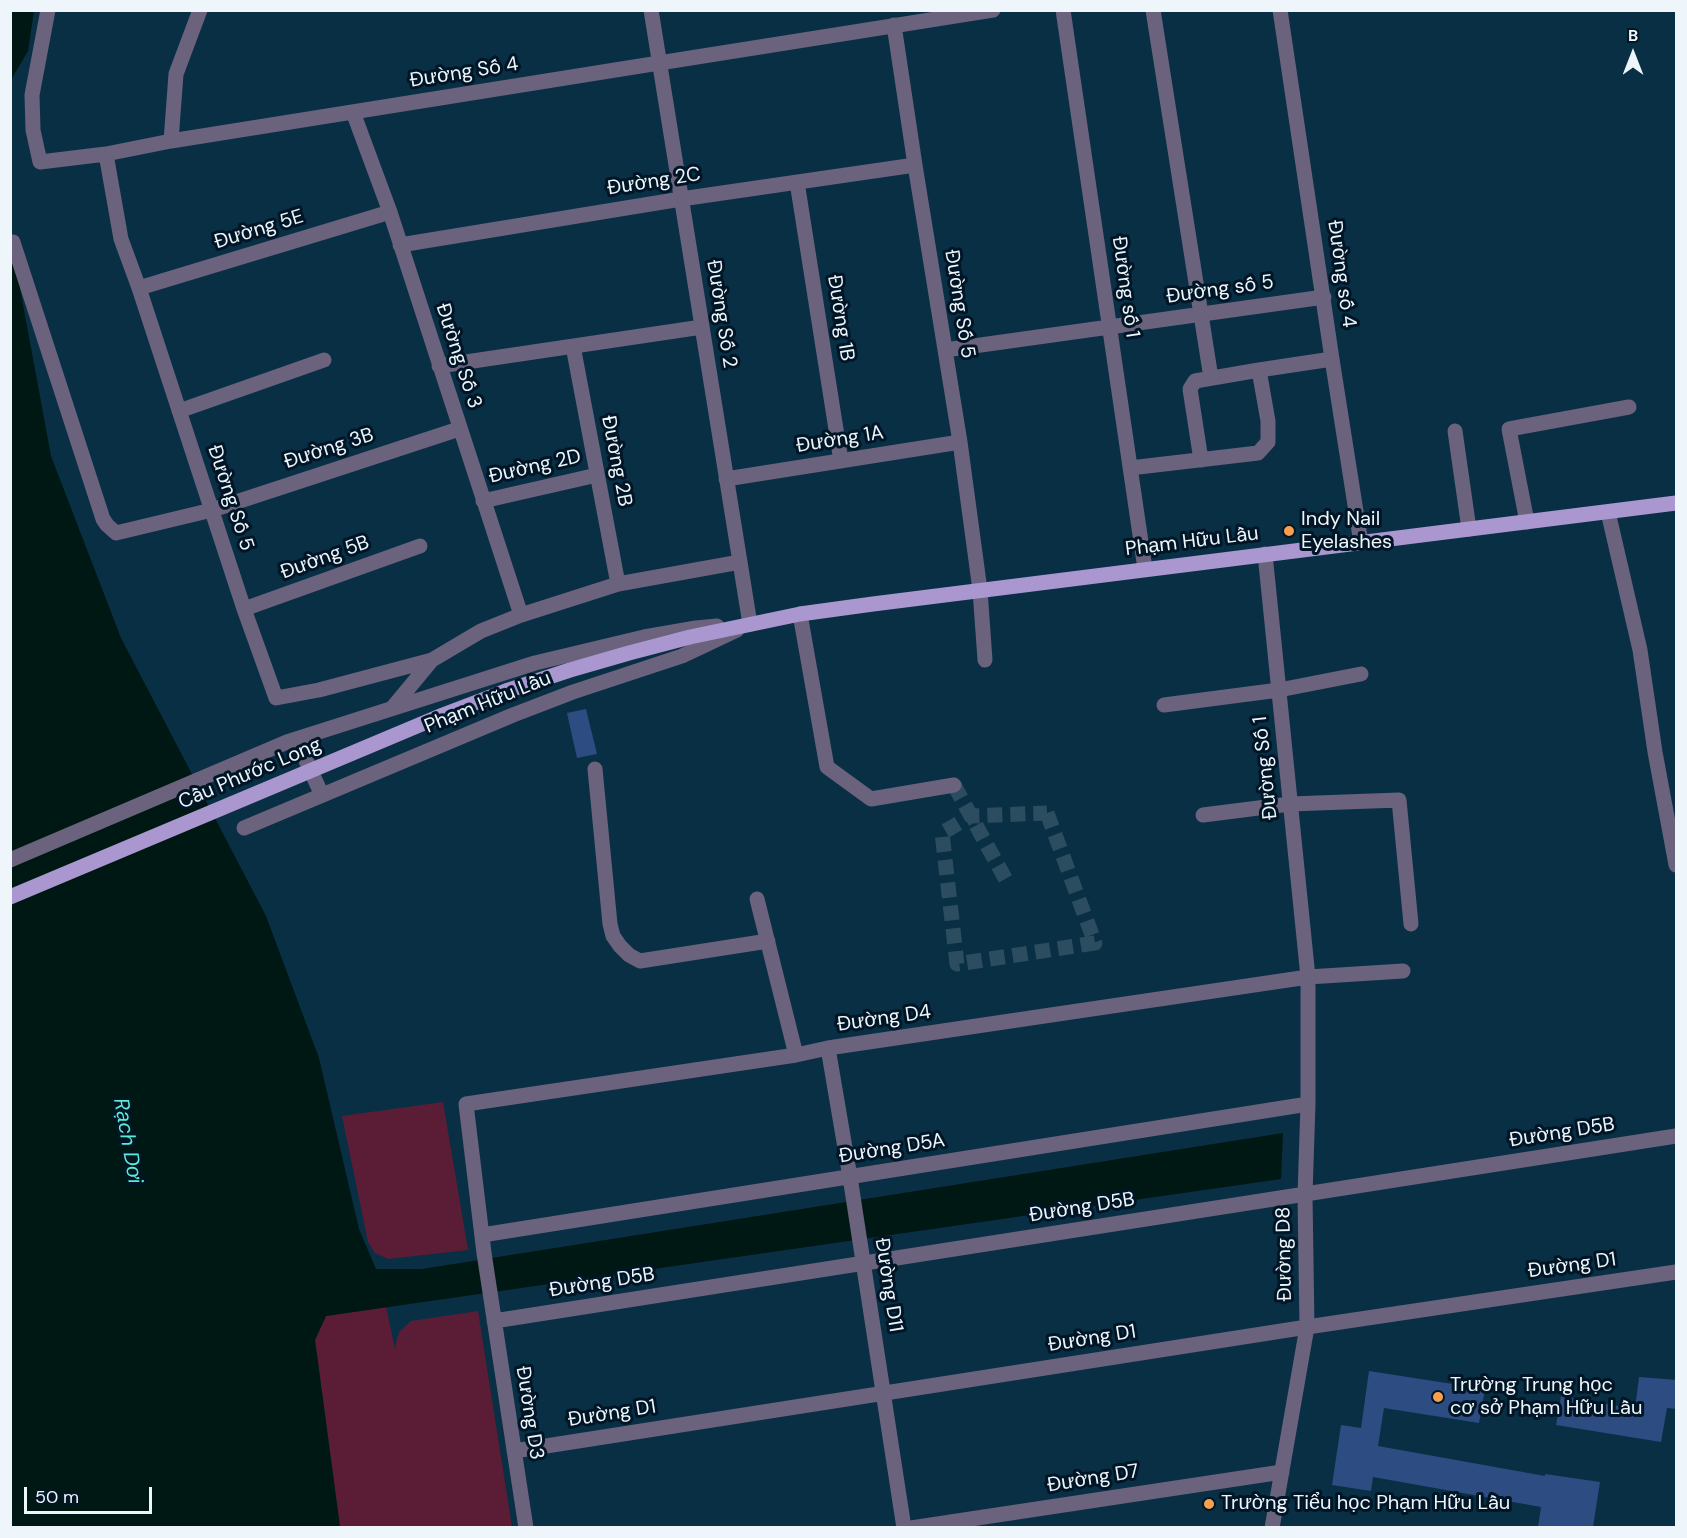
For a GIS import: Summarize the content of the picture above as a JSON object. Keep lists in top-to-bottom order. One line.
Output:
{"streets":{"main road":["Phạm Hữu Lầu","Cầu Phước Long"],"street":["Đường Số 4","Đường 2C","Đường 5E","Đường số 4","Đường số 1","Đường số 5","Đường Số 5","Đường Số 2","Đường 1B","Đường Số 3","Đường 1A","Đường 3B","Đường 2B","Đường 2D","Đường 5B","Đường Số 1","Đường D4","Đường D5B","Đường D5A","Đường D8","Đường D1","Đường D11","Đường D3","Đường D7"]},"crossings":[["Đường Số 4","Đường Số 5"],["Đường Số 4","Đường Số 2"],["Đường Số 4","Đường Số 3"],["Đường 2C","Đường Số 5"],["Đường 2C","Đường Số 2"],["Đường 2C","Đường 1B"],["Đường 2C","Đường Số 3"],["Đường 5E","Đường Số 5"],["Đường 5E","Đường Số 3"],["Đường số 4","Đường số 5"],["Đường số 4","Phạm Hữu Lầu"],["Đường số 1","Đường số 5"],["Đường số 1","Phạm Hữu Lầu"],["Đường số 5","Đường Số 5"],["Đường Số 5","Đường 1A"],["Đường Số 5","Đường 3B"],["Đường Số 5","Phạm Hữu Lầu"],["Đường Số 5","Đường 5B"],["Đường Số 2","Đường 1A"],["Đường Số 2","Phạm Hữu Lầu"],["Đường 1B","Đường 1A"],["Đường Số 3","Đường 3B"],["Đường Số 3","Đường 2D"],["Đường 2B","Đường 2D"],["Phạm Hữu Lầu","Đường Số 1"],["Phạm Hữu Lầu","Cầu Phước Long"],["Đường Số 1","Đường D4"],["Đường Số 1","Đường D8"],["Đường D4","Đường D5A"],["Đường D4","Đường D8"],["Đường D4","Đường D11"],["Đường D4","Đường D3"],["Đường D5B","Đường D8"],["Đường D5B","Đường D11"],["Đường D5B","Đường D3"],["Đường D5A","Đường D8"],["Đường D5A","Đường D11"],["Đường D5A","Đường D3"],["Đường D8","Đường D1"],["Đường D8","Đường D7"],["Đường D1","Đường D11"],["Đường D1","Đường D3"]],"water":["Rạch Dơi"],"places":["Indy Nail Eyelashes","Trường Trung học cơ sở Phạm Hữu Lầu","Trường Tiểu học Phạm Hữu Lầu"],"scale_bar":"50 m","north":"top"}
